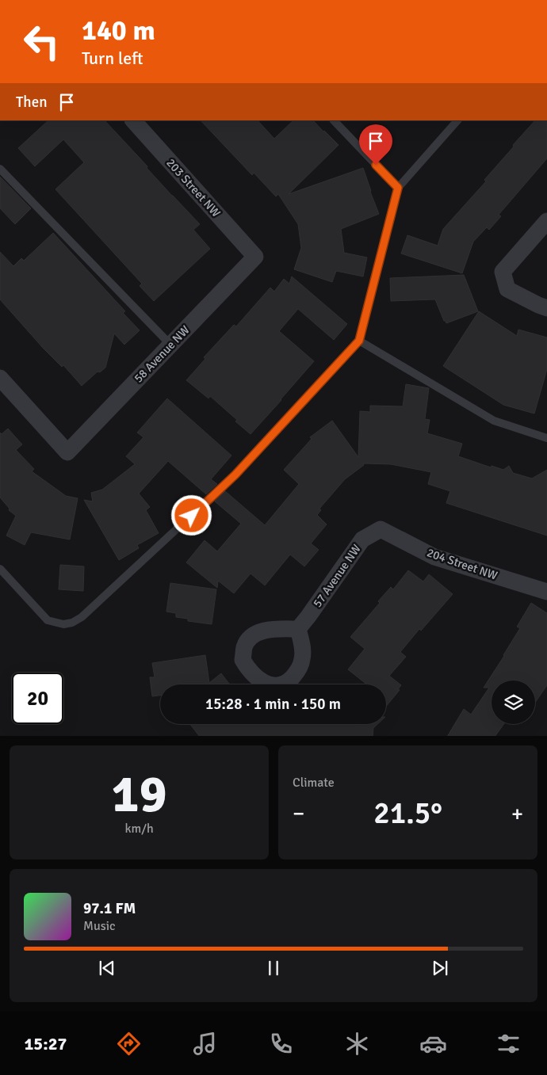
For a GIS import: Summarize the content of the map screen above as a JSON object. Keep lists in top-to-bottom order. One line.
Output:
{"streets":{"street":["203 Street NW","58 Avenue NW","204 Street NW","57 Avenue NW"]},"crossings":[["203 Street NW","58 Avenue NW"],["204 Street NW","57 Avenue NW"]],"page":{"turn":["140 m","Turn left"],"then":"Then","limit":"20","trip":"15:28 · 1 min · 150 m","tile":[["19","km/h"],"Climate"],"heat":["−","21.5°","+"],"song":["97.1 FM","Music"],"tabs":"15:27"}}
